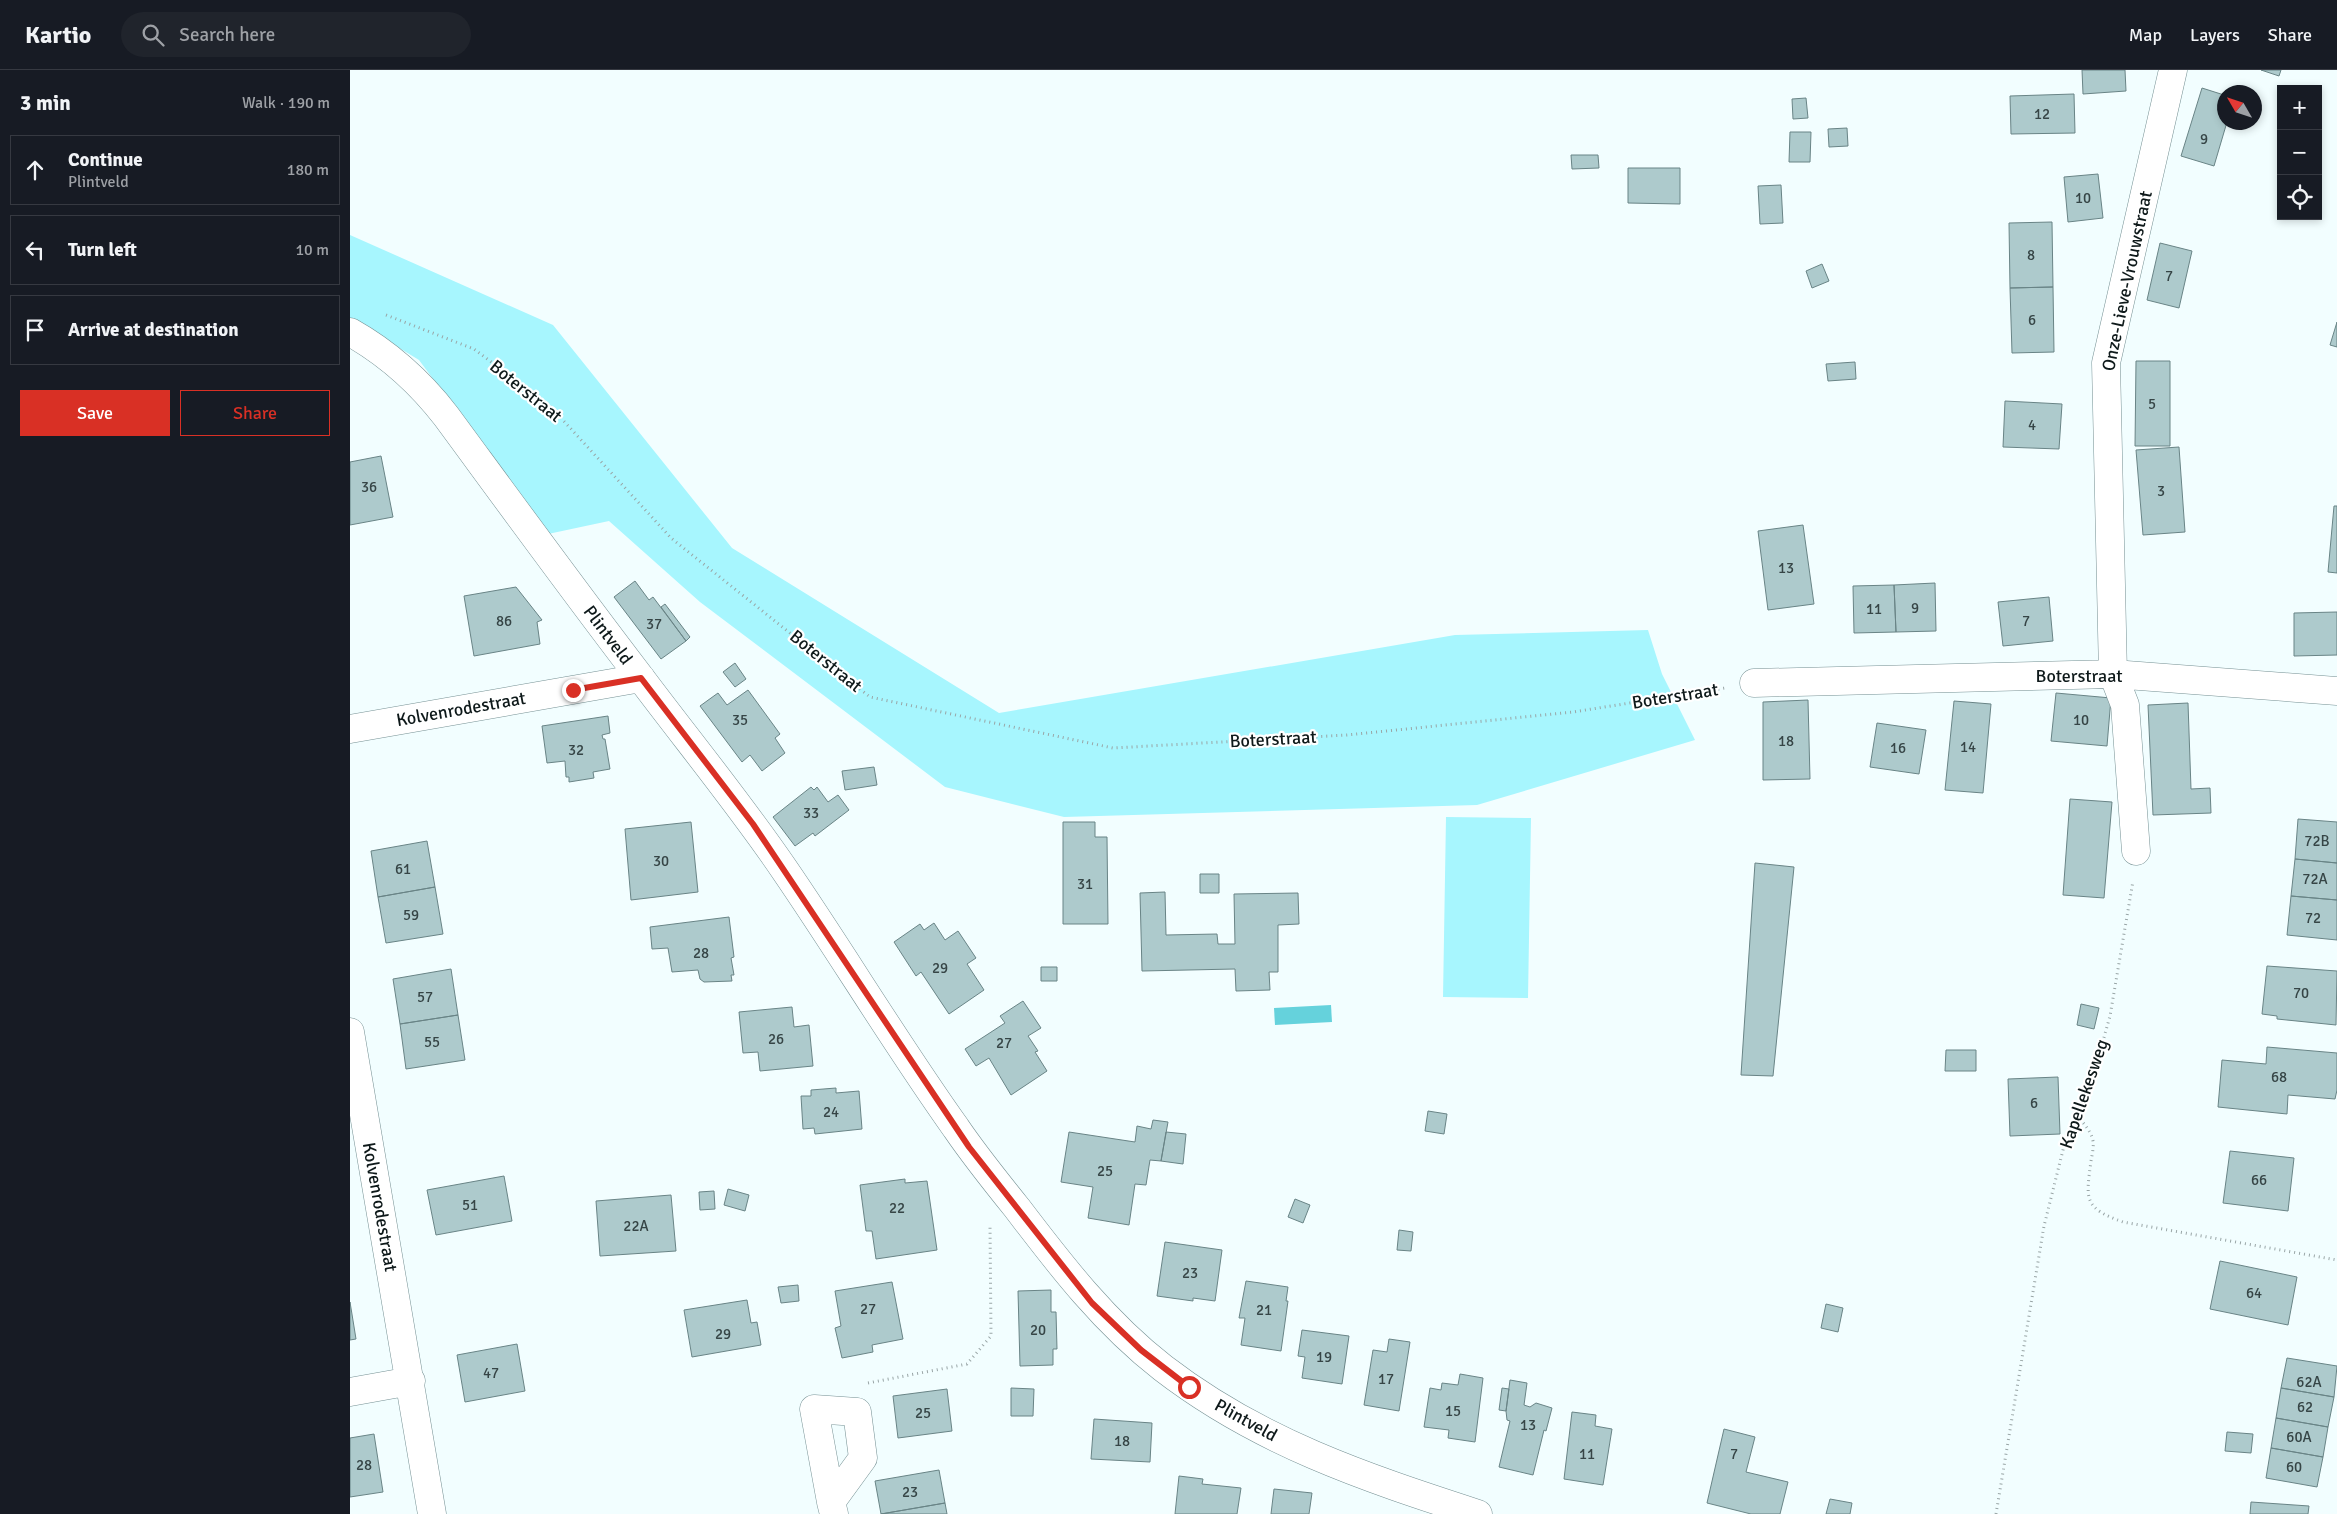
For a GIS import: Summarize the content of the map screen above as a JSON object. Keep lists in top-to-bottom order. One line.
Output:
{"streets":{"street":["Onze-Lieve-Vrouwstraat","Boterstraat","Plintveld","Kolvenrodestraat"],"path":["Kapellekesweg"]},"crossings":[["Onze-Lieve-Vrouwstraat","Boterstraat"],["Plintveld","Kolvenrodestraat"]],"house_numbers":["12","9","10","8","7","6","5","4","36","3","13","9","11","86","7","37","35","10","18","14","16","32","33","72B","30","61","72A","31","59","72","28","29","70","57","26","55","27","68","6","24","25","66","51","22","22A","23","64","27","21","20","29","19","47","17","62A","62","15","25","13","60A","18","11","7","28","60","23"],"north":"top left","page":{"header":"Kartio","search":"Search here","nav":["Map","Layers","Share"],"heading":["3 min","Walk · 190 m"],"map_buttons":["+","−"],"list":[["Continue","Plintveld","180 m"],["Turn left","10 m"],"Arrive at destination"],"buttons":["Save","Share"]}}
